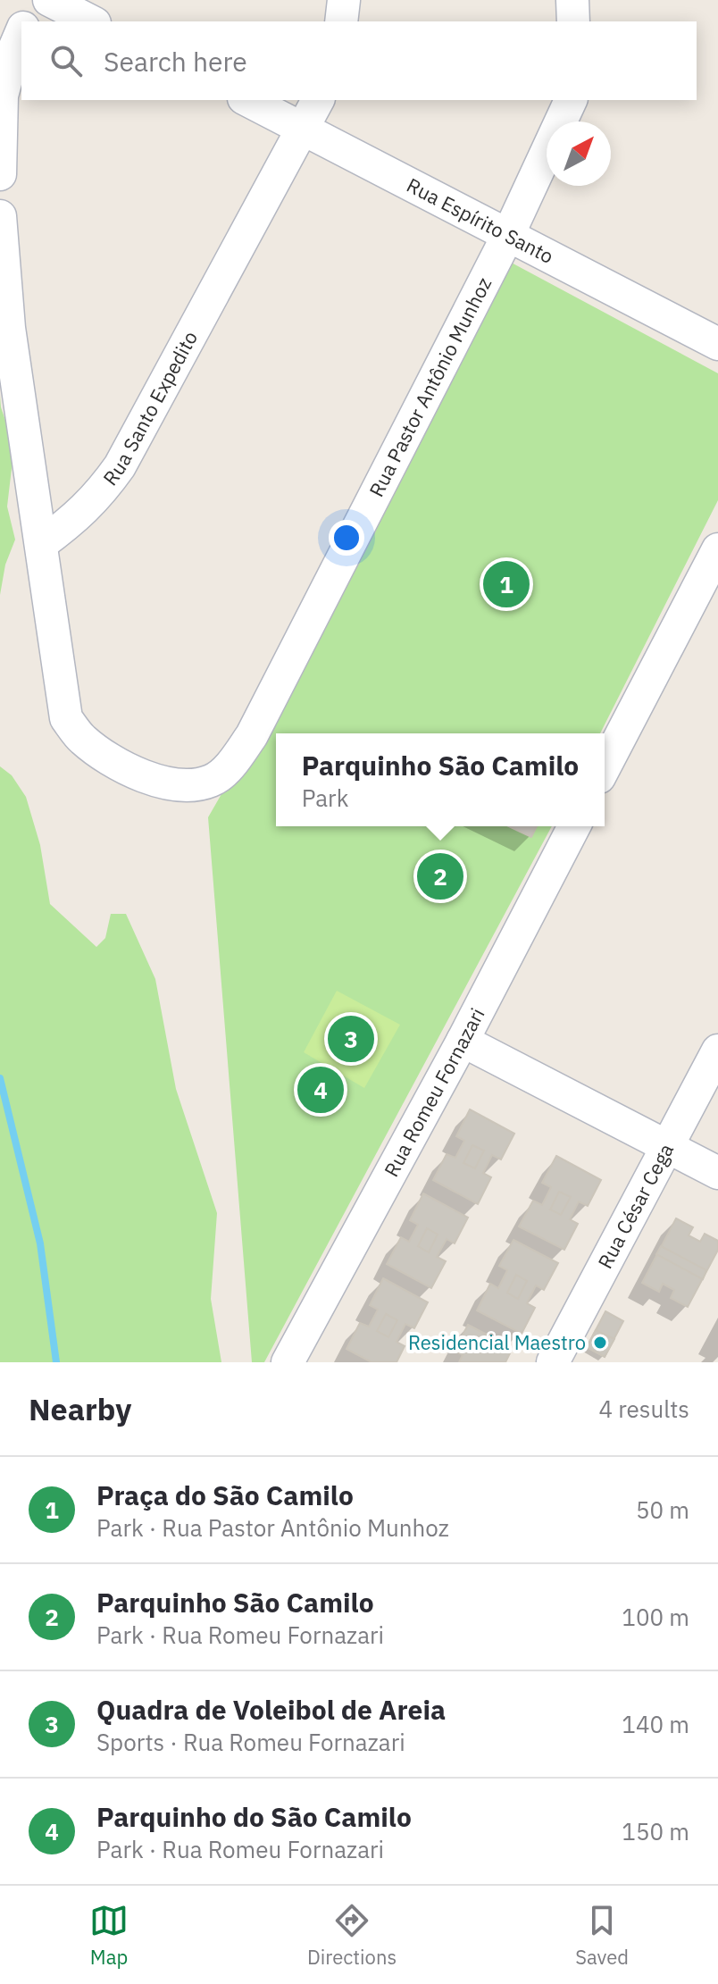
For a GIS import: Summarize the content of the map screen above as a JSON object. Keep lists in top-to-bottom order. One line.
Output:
{"streets":{"street":["Rua Espírito Santo","Rua Pastor Antônio Munhoz","Rua Santo Expedito","Rua Romeu Fornazari","Rua César Cega"]},"crossings":[["Rua Espírito Santo","Rua Pastor Antônio Munhoz"],["Rua Espírito Santo","Rua Santo Expedito"],["Rua Pastor Antônio Munhoz","Rua Santo Expedito"]],"places":["Residencial Maestro"],"north":"top right","page":{"search":"Search here","pins":["1","2","3","4"],"popup":["Parquinho São Camilo","Park"],"heading":["Nearby","4 results"],"list":[{"mark":"1","name":"Praça do São Camilo","note":"Park · Rua Pastor Antônio Munhoz","value":"50 m"},{"mark":"2","name":"Parquinho São Camilo","note":"Park · Rua Romeu Fornazari","value":"100 m"},{"mark":"3","name":"Quadra de Voleibol de Areia","note":"Sports · Rua Romeu Fornazari","value":"140 m"},{"mark":"4","name":"Parquinho do São Camilo","note":"Park · Rua Romeu Fornazari","value":"150 m"}],"nav":["Map","Directions","Saved"]}}
